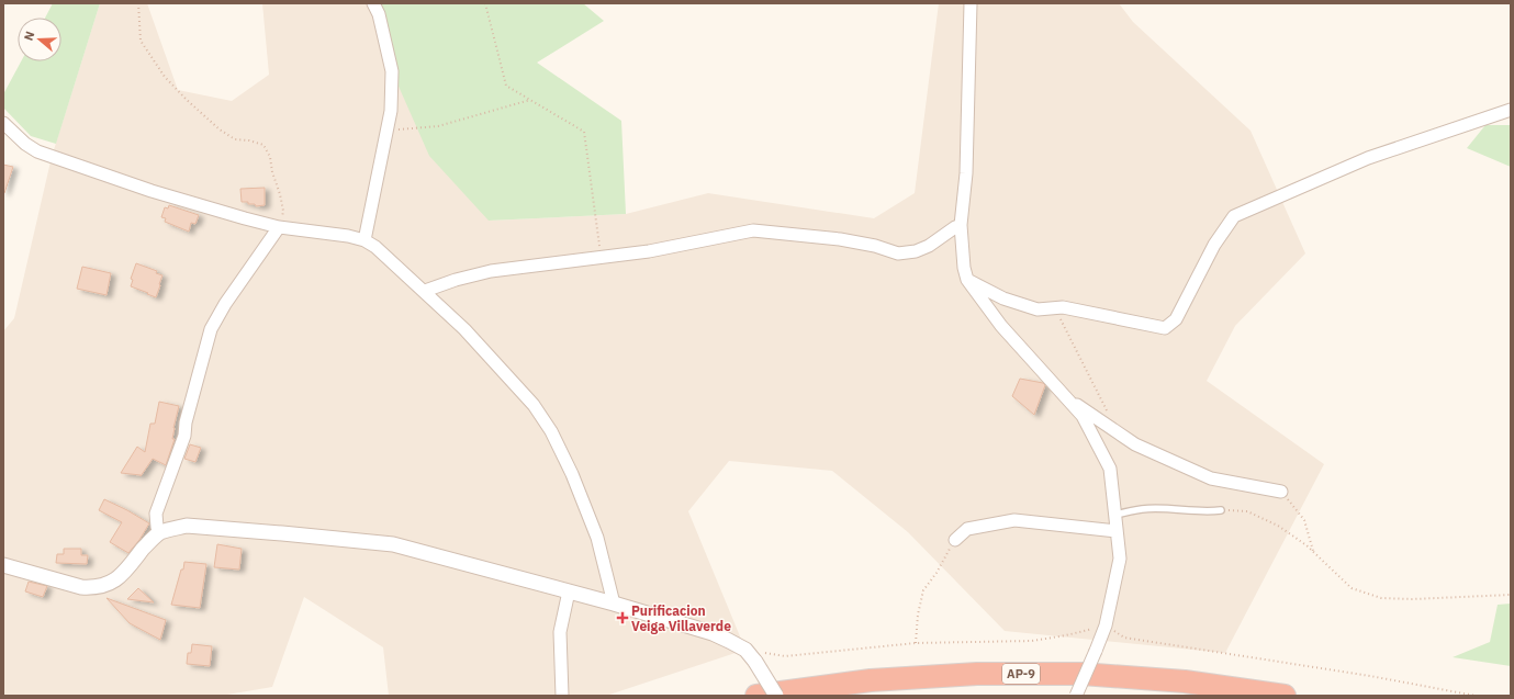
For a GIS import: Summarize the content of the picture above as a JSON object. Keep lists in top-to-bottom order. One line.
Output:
{"streets":{"highway":["AP-9"]},"places":{"health":["Purificacion Veiga Villaverde"]},"north":"left"}
